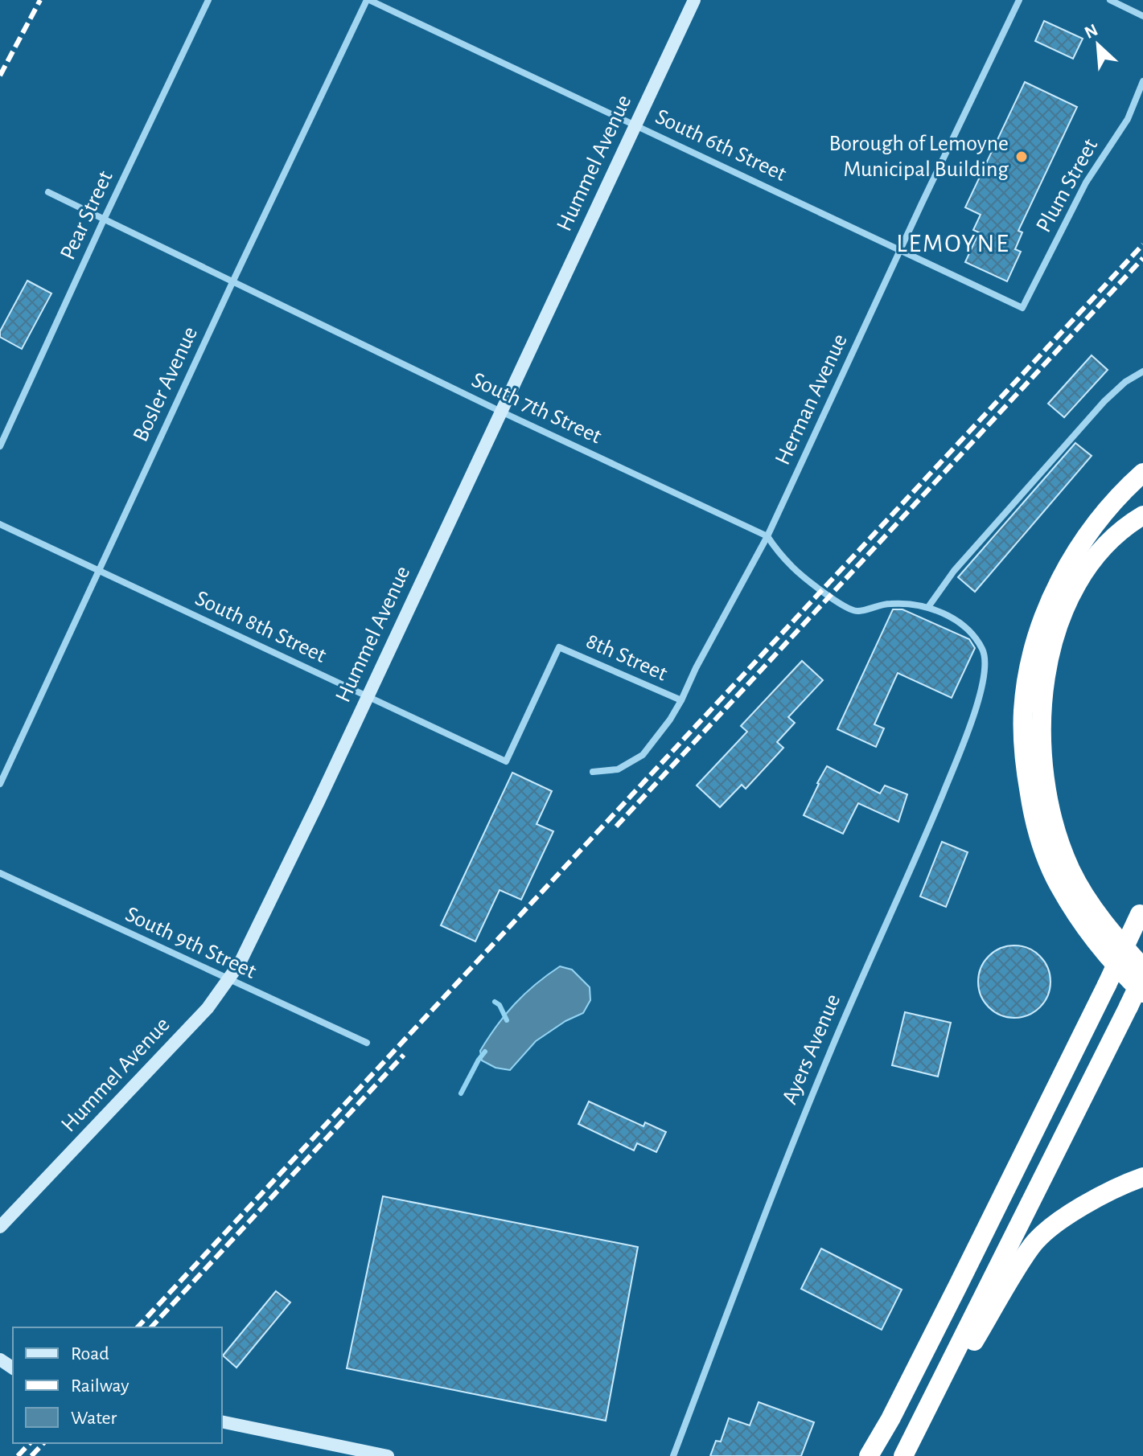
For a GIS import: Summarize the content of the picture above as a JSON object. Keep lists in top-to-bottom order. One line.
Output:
{"streets":{"main road":["Hummel Avenue"],"street":["South 6th Street","Plum Street","Pear Street","Bosler Avenue","Herman Avenue","South 7th Street","South 8th Street","8th Street","South 9th Street","Ayers Avenue"]},"crossings":[["South 6th Street","Hummel Avenue"],["South 6th Street","Plum Street"],["South 6th Street","Bosler Avenue"],["South 6th Street","Herman Avenue"],["Hummel Avenue","South 7th Street"],["Hummel Avenue","South 8th Street"],["Hummel Avenue","South 9th Street"],["Pear Street","South 7th Street"],["Bosler Avenue","South 7th Street"],["Bosler Avenue","South 8th Street"],["Herman Avenue","South 7th Street"],["Herman Avenue","8th Street"],["South 7th Street","Ayers Avenue"],["South 8th Street","8th Street"]],"districts":["LEMOYNE"],"places":["Borough of Lemoyne Municipal Building"],"legend":["Road","Railway","Water"],"north":"top left"}
